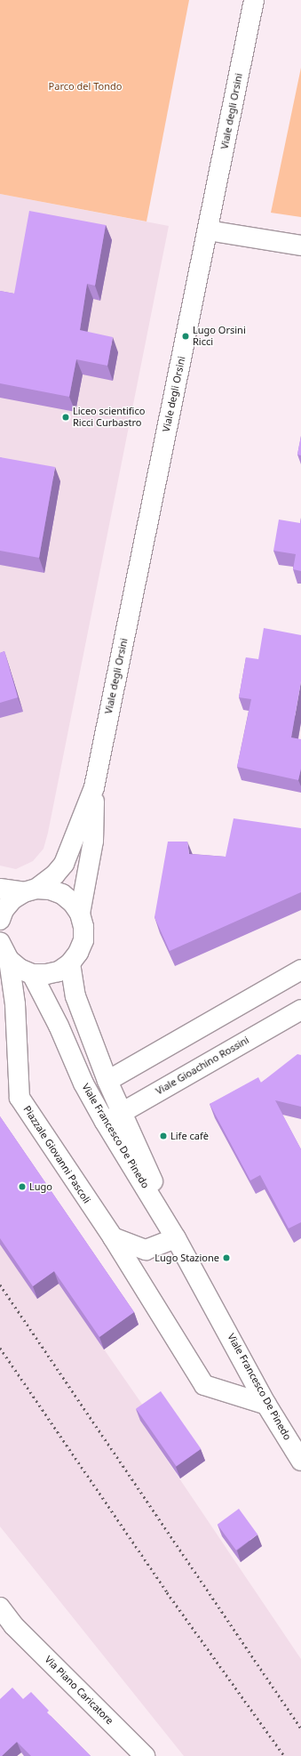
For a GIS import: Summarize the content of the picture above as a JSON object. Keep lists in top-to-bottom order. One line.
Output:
{"streets":{"street":["Viale degli Orsini","Viale Gioachino Rossini","Viale Francesco De Pinedo","Piazzale Giovanni Pascoli","Via Piano Caricatore"]},"crossings":[["Viale Gioachino Rossini","Viale Francesco De Pinedo"],["Viale Francesco De Pinedo","Piazzale Giovanni Pascoli"]],"parks":["Parco del Tondo"],"places":["Lugo Orsini Ricci","Liceo scientifico Ricci Curbastro","Life cafè","Lugo","Lugo Stazione"]}
